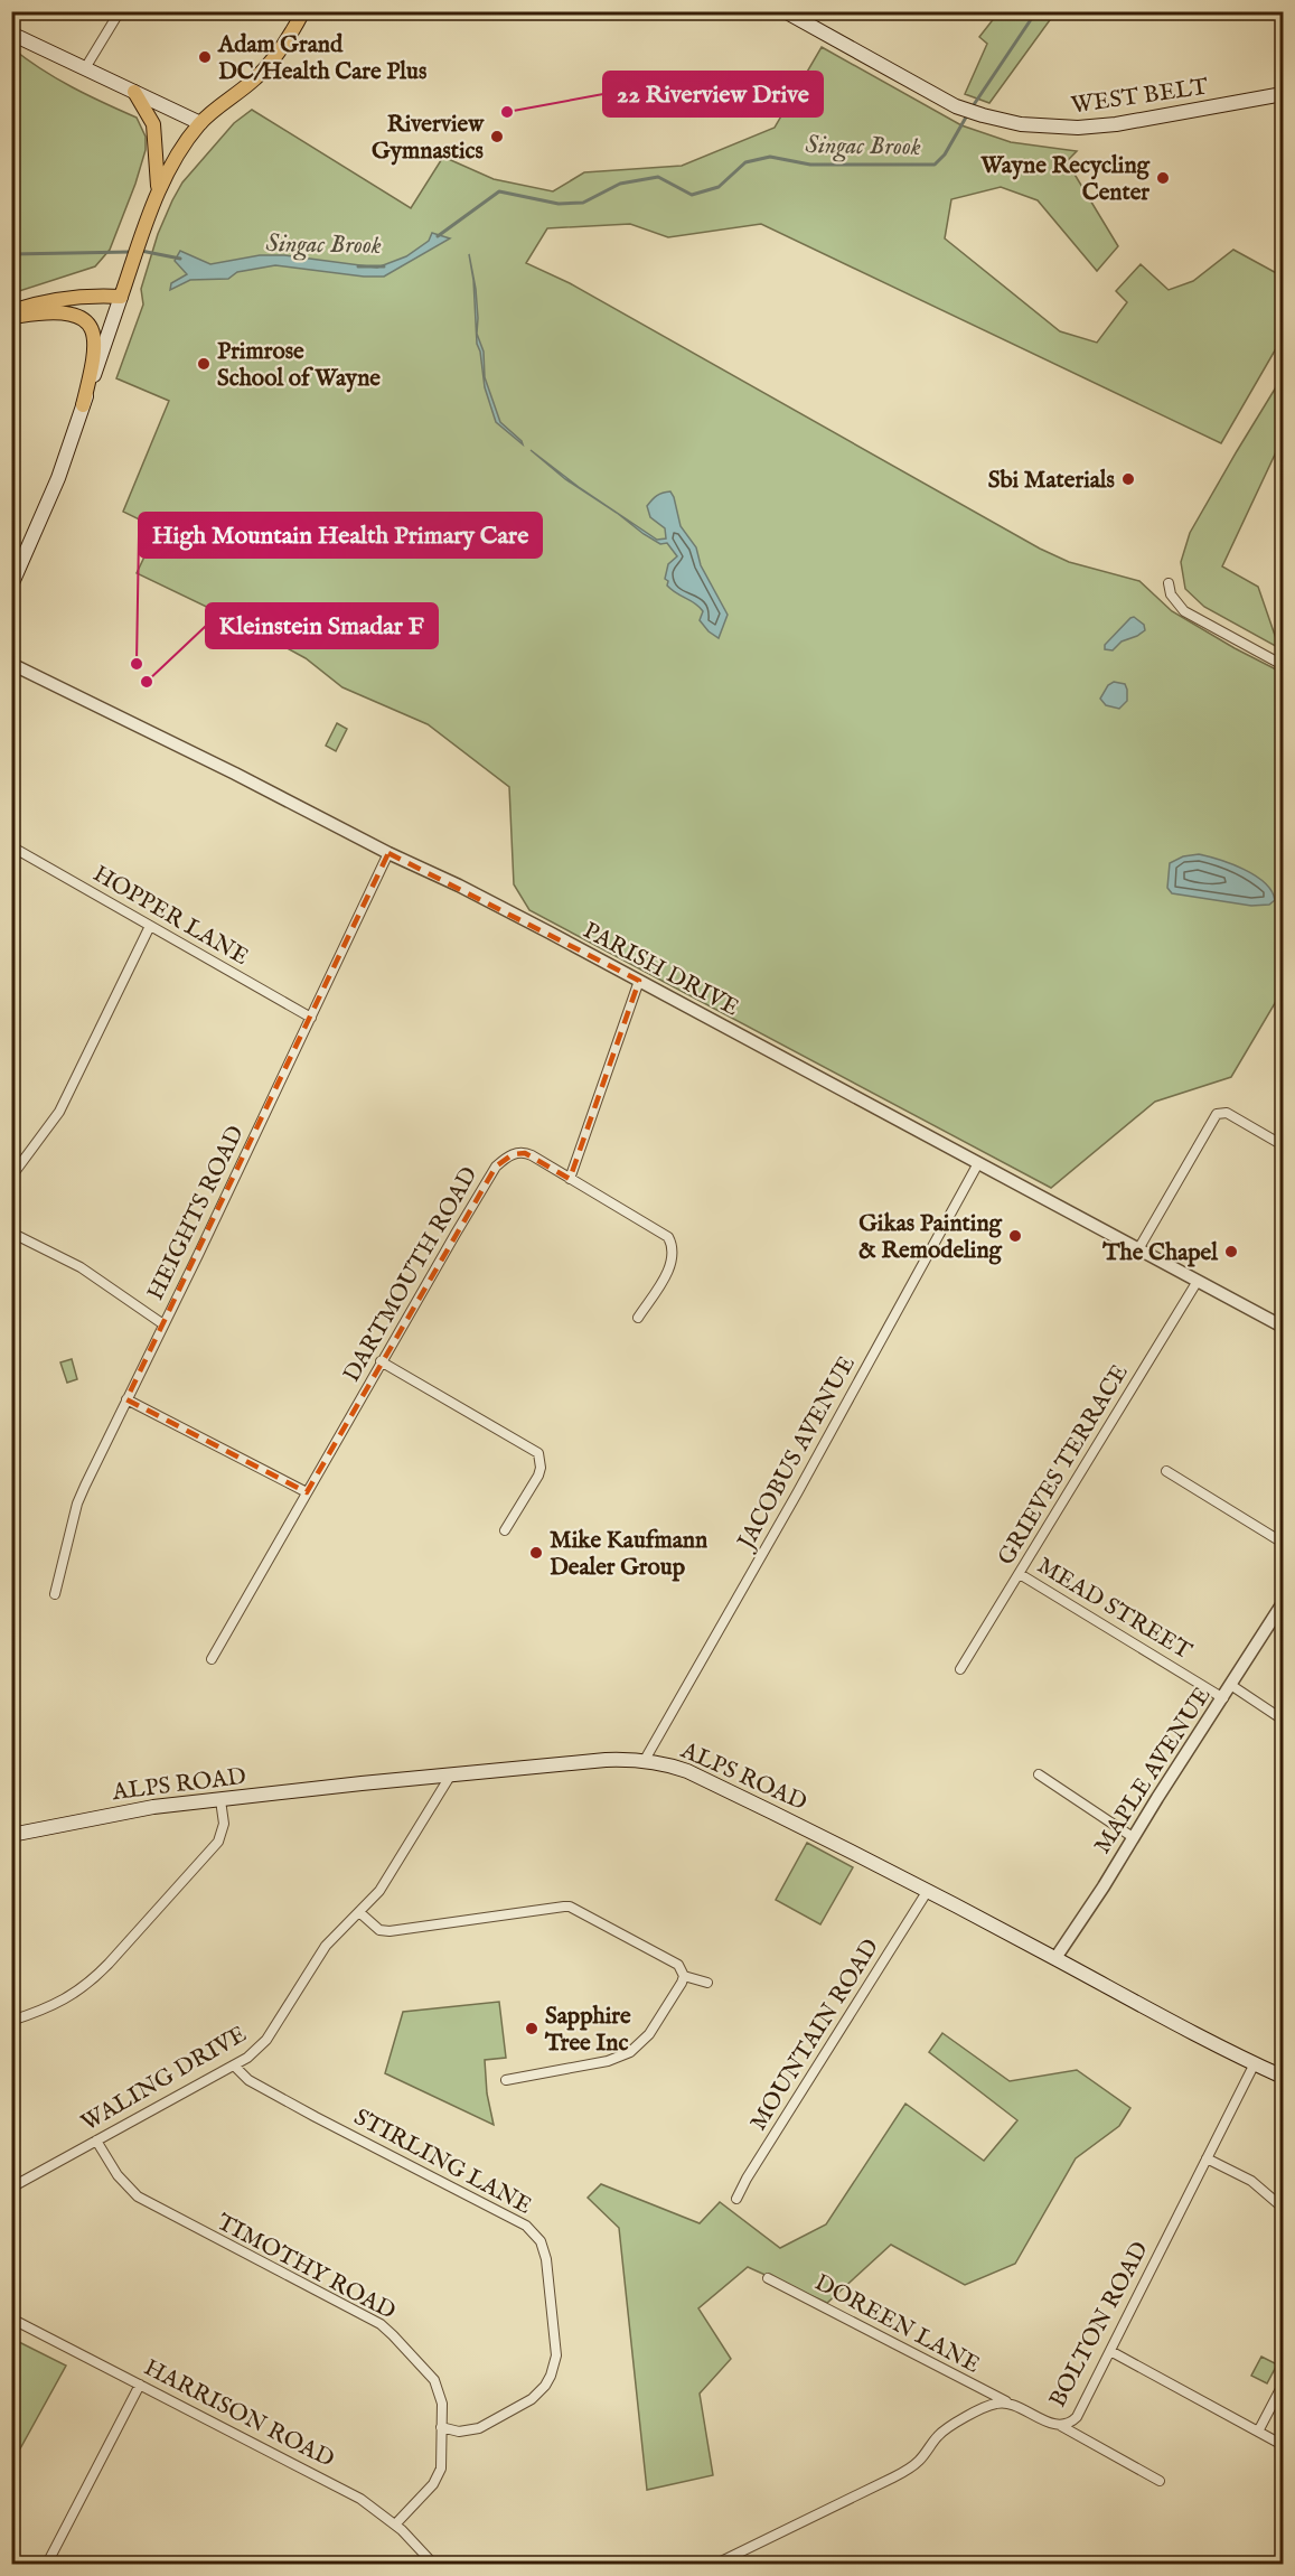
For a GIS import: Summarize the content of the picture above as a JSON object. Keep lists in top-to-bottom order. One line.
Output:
{"streets":{"main road":["WEST BELT","ALPS ROAD"],"street":["HOPPER LANE","PARISH DRIVE","HEIGHTS ROAD","DARTMOUTH ROAD","JACOBUS AVENUE","GRIEVES TERRACE","MEAD STREET","MAPLE AVENUE","MOUNTAIN ROAD","WALING DRIVE","STIRLING LANE","TIMOTHY ROAD","DOREEN LANE","BOLTON ROAD","HARRISON ROAD"]},"crossings":[["HOPPER LANE","HEIGHTS ROAD"],["PARISH DRIVE","HEIGHTS ROAD"],["PARISH DRIVE","JACOBUS AVENUE"],["PARISH DRIVE","GRIEVES TERRACE"],["JACOBUS AVENUE","ALPS ROAD"],["GRIEVES TERRACE","MEAD STREET"],["MEAD STREET","MAPLE AVENUE"],["MAPLE AVENUE","ALPS ROAD"],["ALPS ROAD","MOUNTAIN ROAD"],["ALPS ROAD","WALING DRIVE"],["ALPS ROAD","BOLTON ROAD"],["WALING DRIVE","STIRLING LANE"],["WALING DRIVE","TIMOTHY ROAD"],["STIRLING LANE","TIMOTHY ROAD"],["TIMOTHY ROAD","HARRISON ROAD"],["DOREEN LANE","BOLTON ROAD"]],"water":["Singac Brook"],"places":["Adam Grand DC/Health Care Plus","22 Riverview Drive","Riverview Gymnastics","Wayne Recycling Center","Primrose School of Wayne","Sbi Materials","High Mountain Health Primary Care","Kleinstein Smadar F","Gikas Painting & Remodeling","The Chapel","Mike Kaufmann Dealer Group","Sapphire Tree Inc"]}
